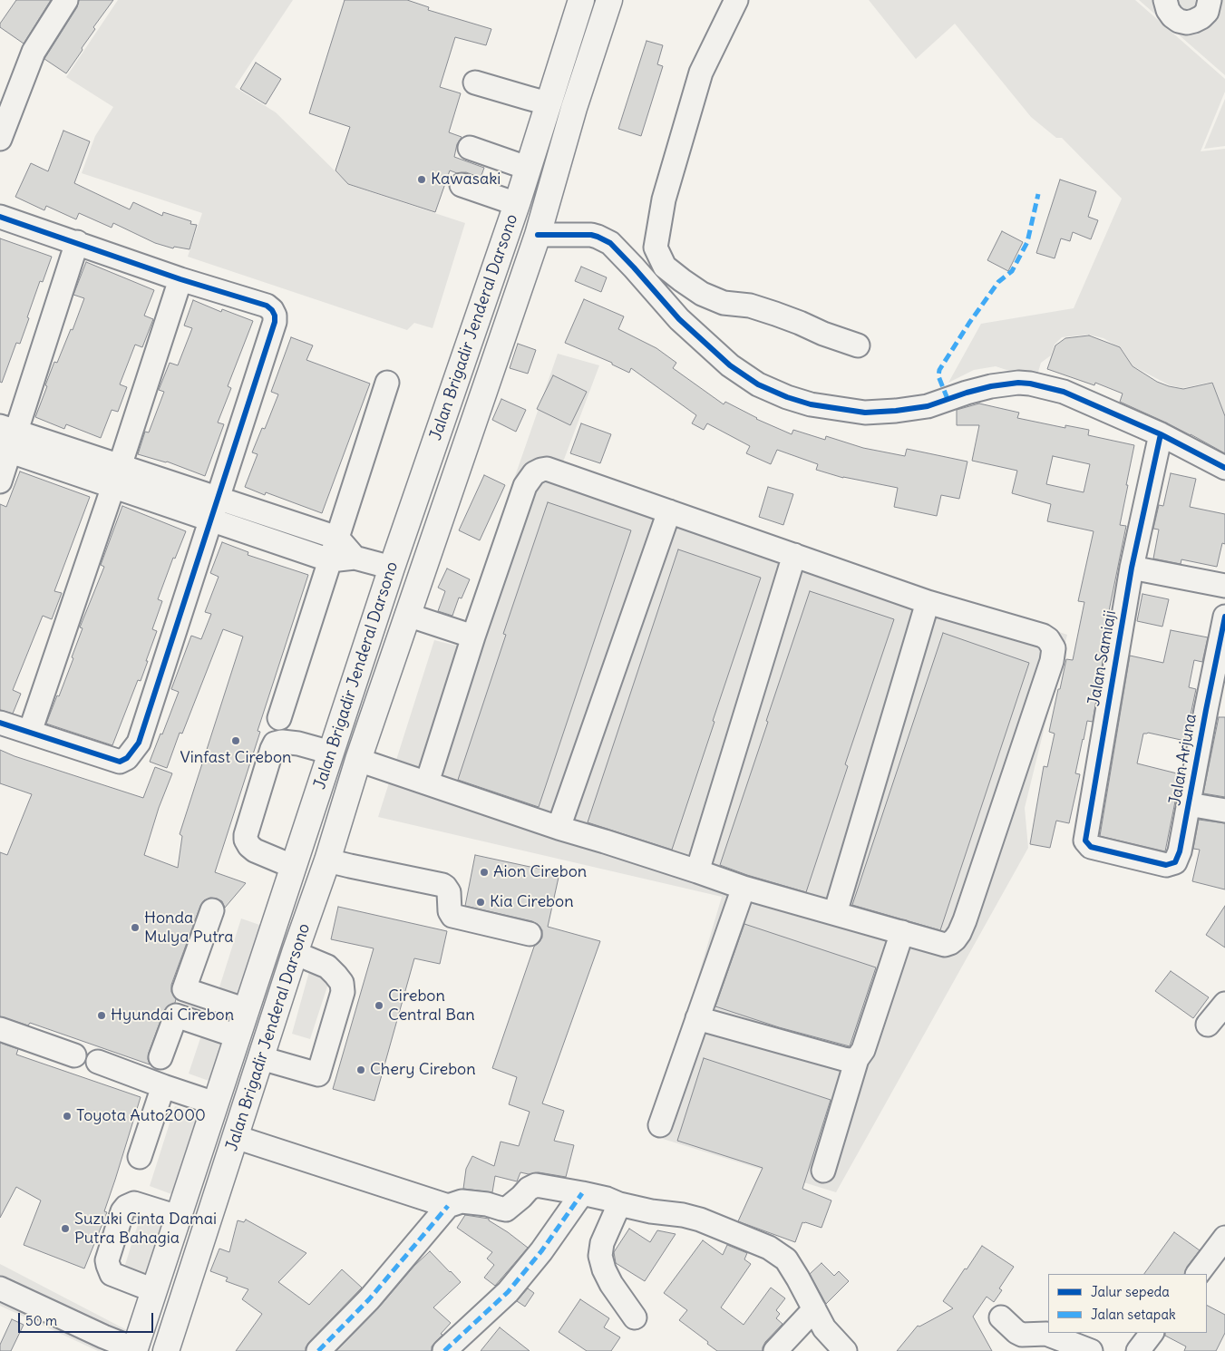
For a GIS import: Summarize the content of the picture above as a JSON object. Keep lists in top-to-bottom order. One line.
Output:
{"streets":{"highway":["Jalan Brigadir Jenderal Darsono"],"street":["Jalan Samiaji","Jalan Arjuna"]},"crossings":[["Jalan Samiaji","Jalan Arjuna"]],"places":["Kawasaki","Vinfast Cirebon","Aion Cirebon","Kia Cirebon","Honda Mulya Putra","Cirebon Central Ban","Hyundai Cirebon","Chery Cirebon","Toyota Auto2000","Suzuki Cinta Damai Putra Bahagia"],"legend":["Jalur sepeda","Jalan setapak"],"scale_bar":"50 m"}
